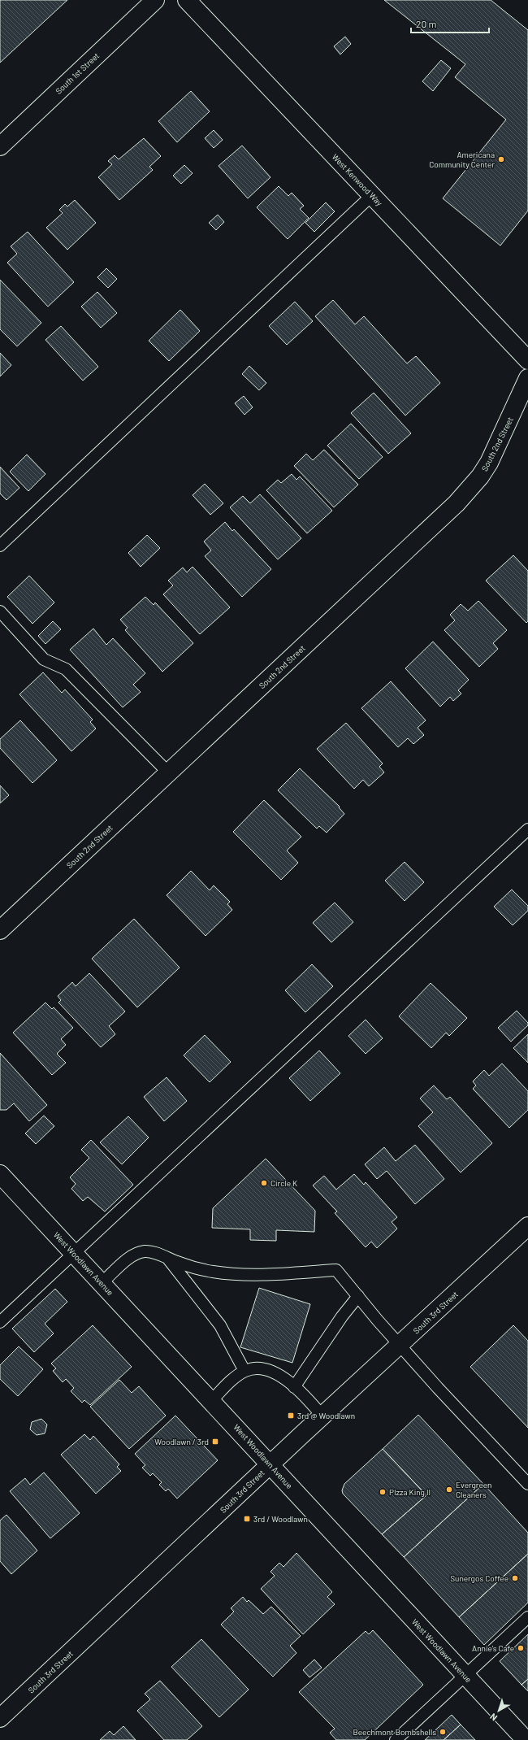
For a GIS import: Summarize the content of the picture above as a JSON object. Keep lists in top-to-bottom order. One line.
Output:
{"streets":{"main road":["South 1st Street","West Kenwood Way","South 2nd Street","West Woodlawn Avenue","South 3rd Street"]},"crossings":[["West Woodlawn Avenue","South 3rd Street"]],"places":{"other":["Americana Community Center","Circle K","Evergreen Cleaners","PIzza King II","Sunergos Coffee","Annie's Cafe","Beechmont Bombshells"],"transit":["3rd @ Woodlawn","Woodlawn / 3rd","3rd / Woodlawn"]},"scale_bar":"20 m","north":"bottom left"}
